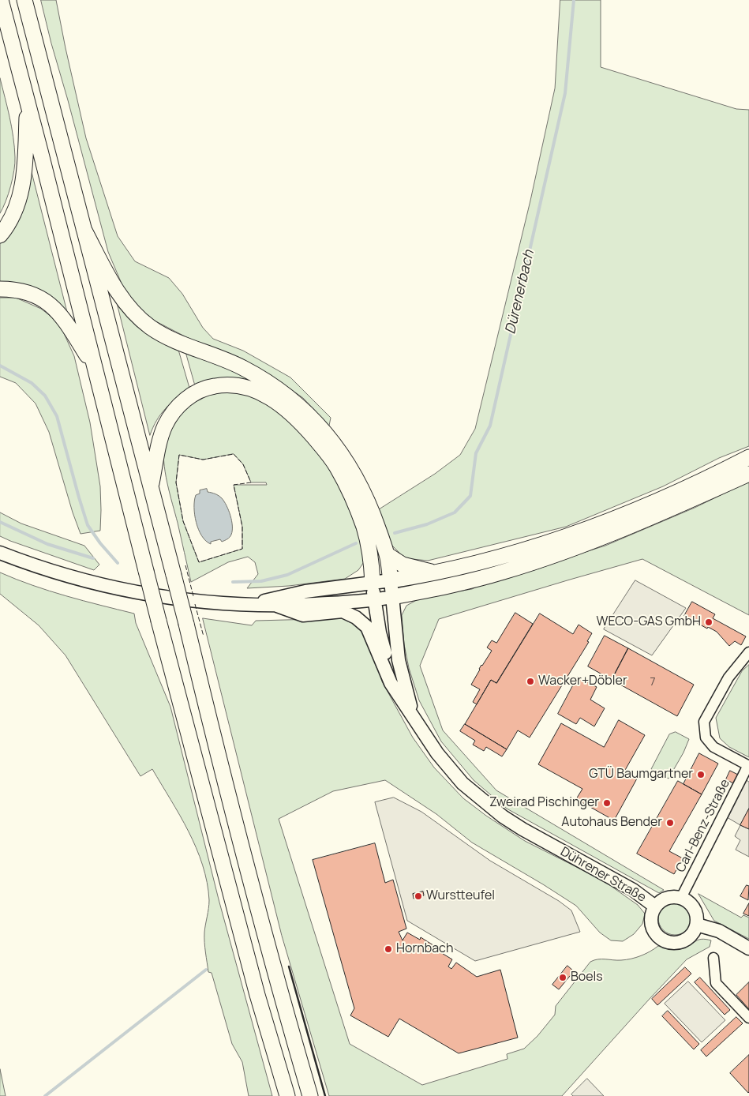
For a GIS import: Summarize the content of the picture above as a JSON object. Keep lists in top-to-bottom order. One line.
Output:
{"streets":{"main road":["Dührener Straße"],"street":["Carl-Benz-Straße"]},"crossings":[["Carl-Benz-Straße","Dührener Straße"]],"water":["Dürenerbach"],"places":["WECO-GAS GmbH","Wacker+Döbler","GTÜ Baumgartner","Zweirad Pischinger","Autohaus Bender","Wurstteufel","Hornbach","Boels"],"house_numbers":["7"]}
